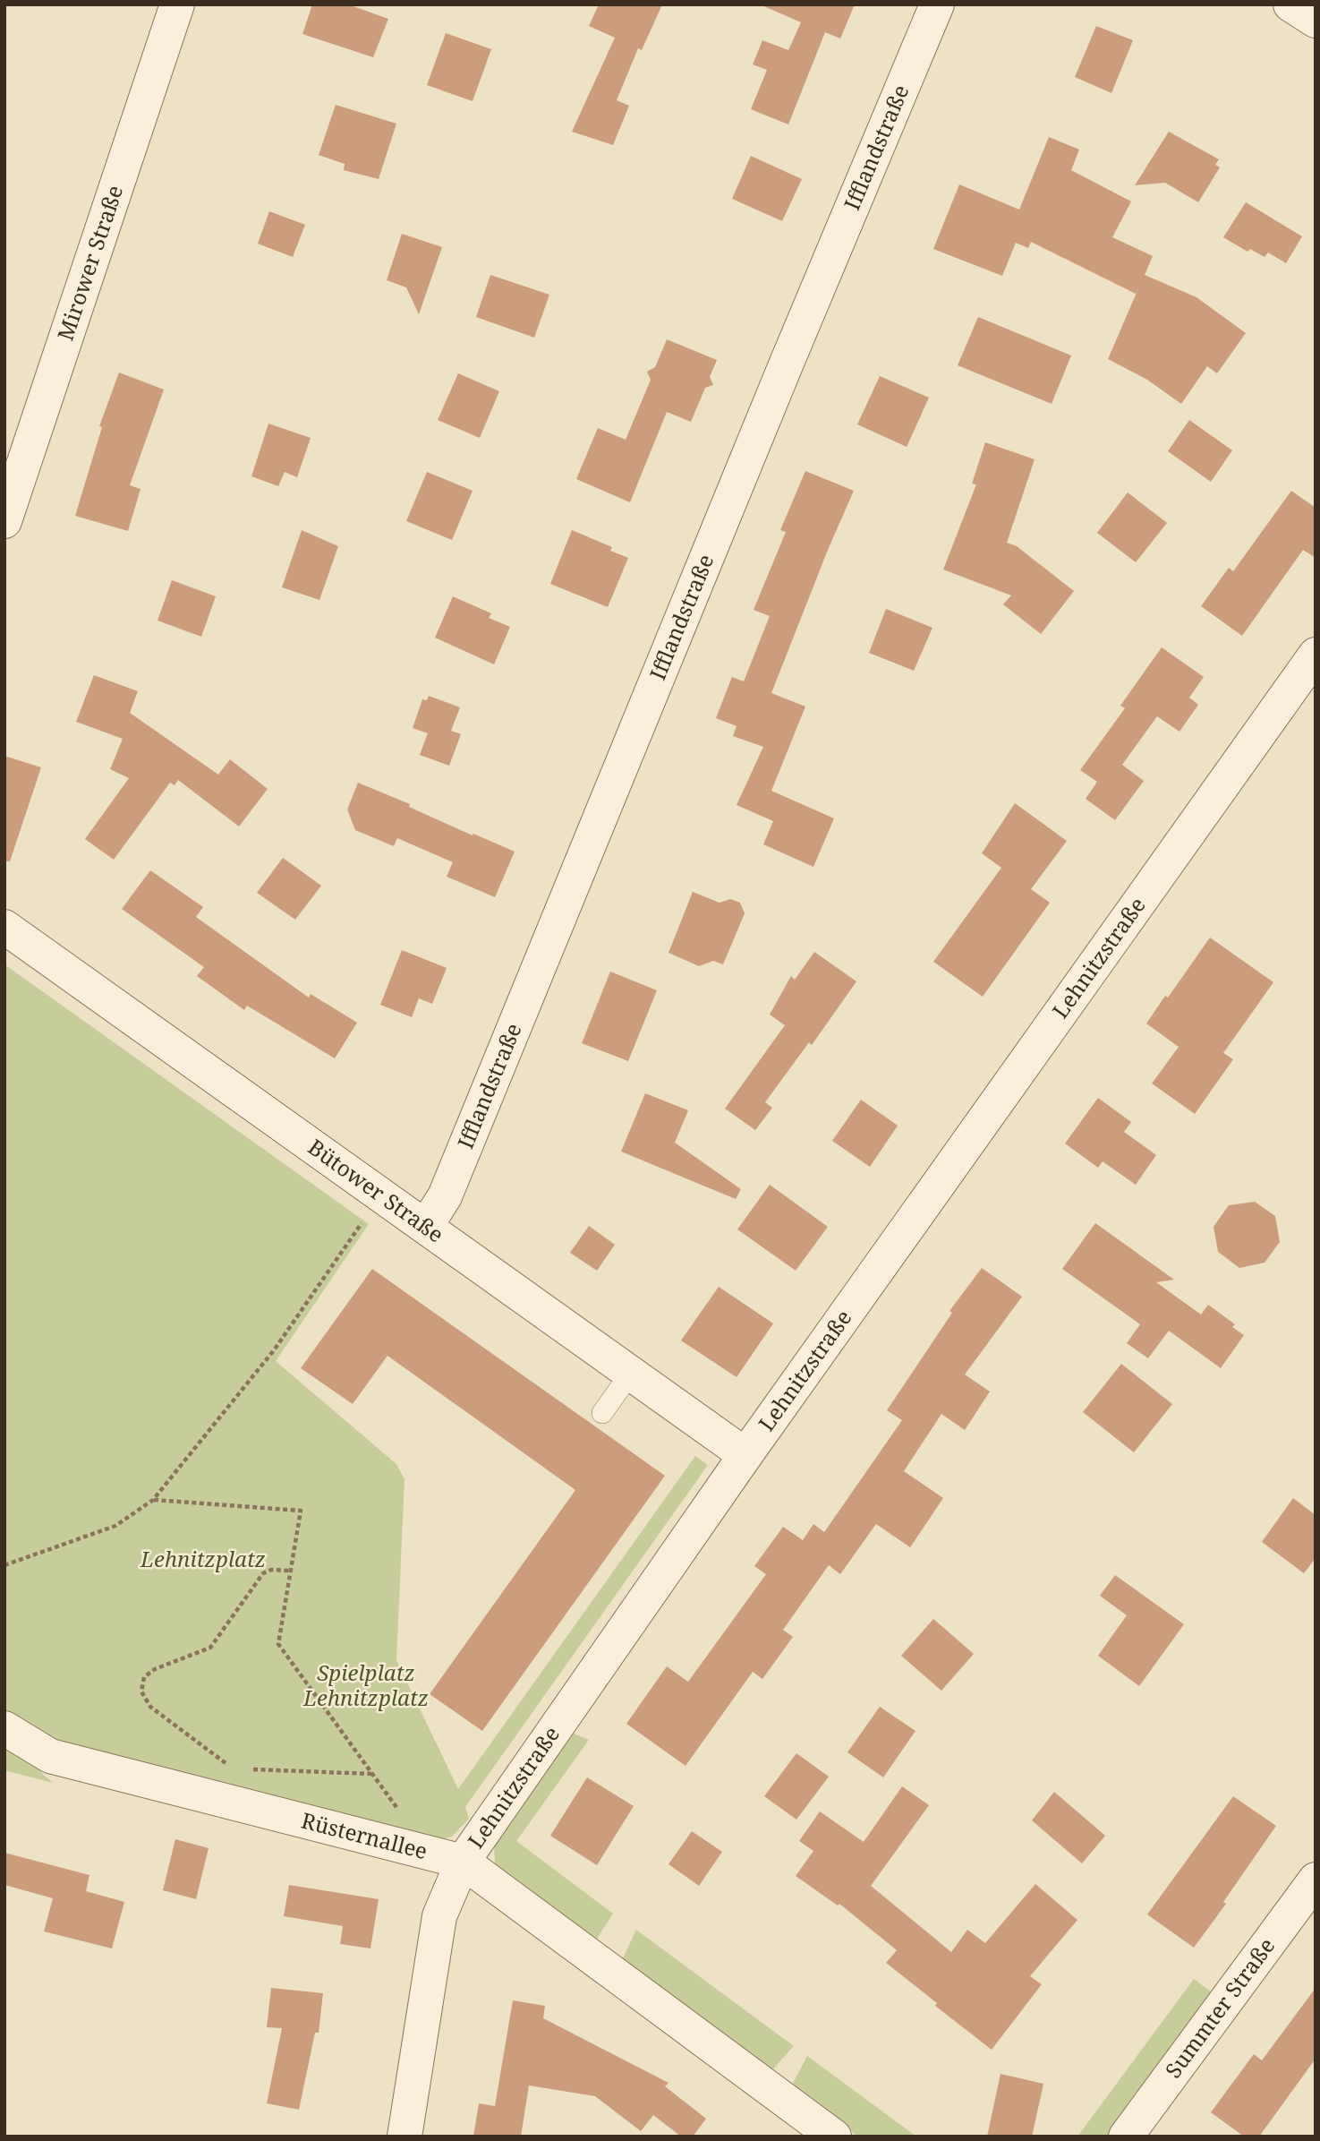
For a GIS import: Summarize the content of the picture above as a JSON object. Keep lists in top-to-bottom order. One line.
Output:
{"streets":{"street":["Ifflandstraße","Mirower Straße","Lehnitzstraße","Bütower Straße","Rüsternallee","Summter Straße"]},"crossings":[["Ifflandstraße","Bütower Straße"],["Lehnitzstraße","Bütower Straße"],["Lehnitzstraße","Rüsternallee"]],"parks":["Lehnitzplatz","Spielplatz Lehnitzplatz"]}
